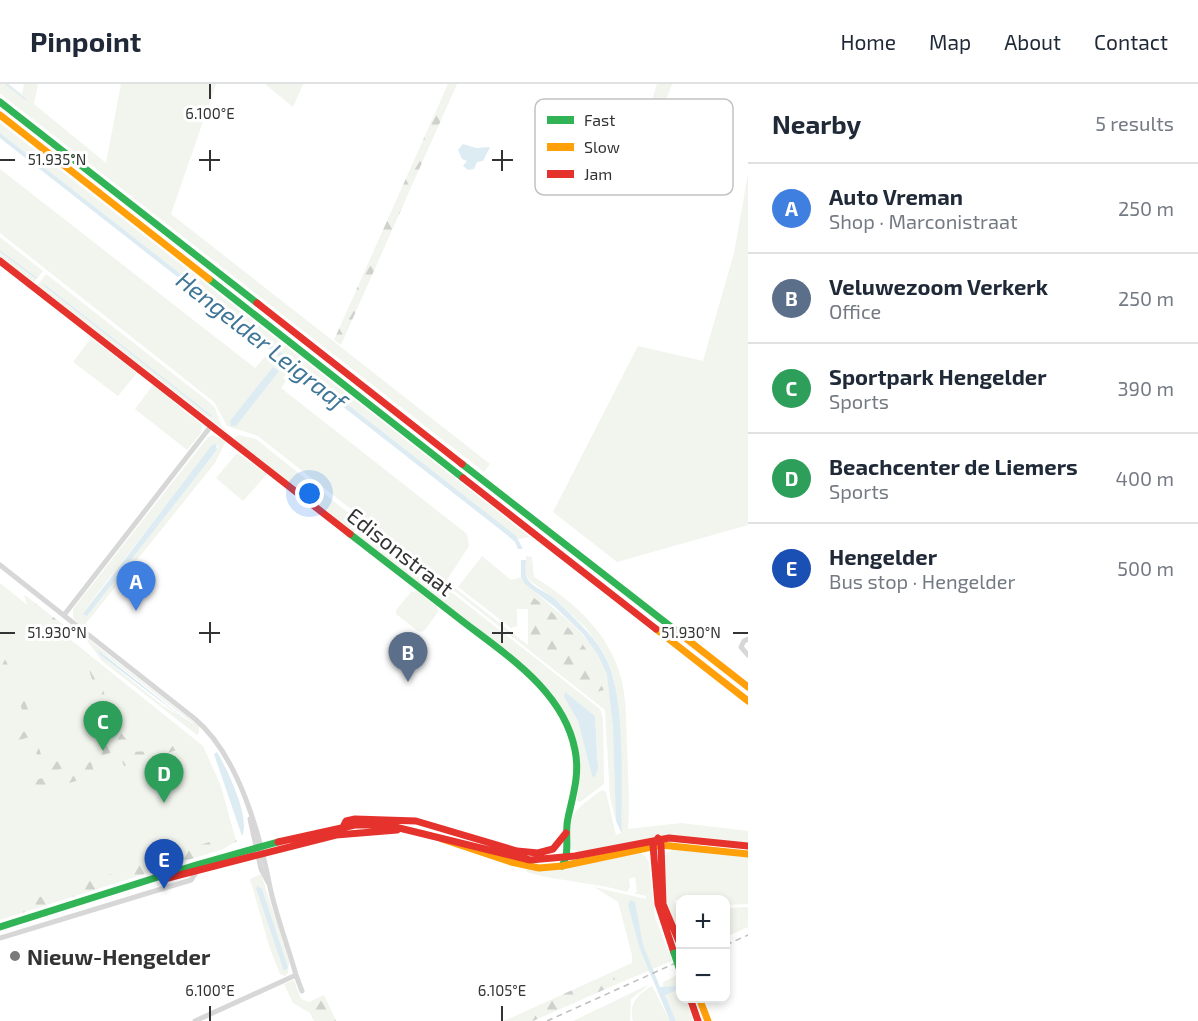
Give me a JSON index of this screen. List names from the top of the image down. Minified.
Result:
{"streets":{"main road":["Edisonstraat"]},"water":["Hengelder Leigraaf"],"places":["Nieuw-Hengelder"],"legend":["Fast","Slow","Jam"],"page":{"header":"Pinpoint","nav":["Home","Map","About","Contact"],"heading":["Nearby","5 results"],"list":[{"mark":"A","name":"Auto Vreman","note":"Shop · Marconistraat","value":"250 m"},{"mark":"B","name":"Veluwezoom Verkerk","note":"Office","value":"250 m"},{"mark":"C","name":"Sportpark Hengelder","note":"Sports","value":"390 m"},{"mark":"D","name":"Beachcenter de Liemers","note":"Sports","value":"400 m"},{"mark":"E","name":"Hengelder","note":"Bus stop · Hengelder","value":"500 m"}],"pins":["A","B","C","D","E"],"map_buttons":["+","−"]},"coordinates":["6.100°E","51.935°N","51.930°N","6.105°E"]}
